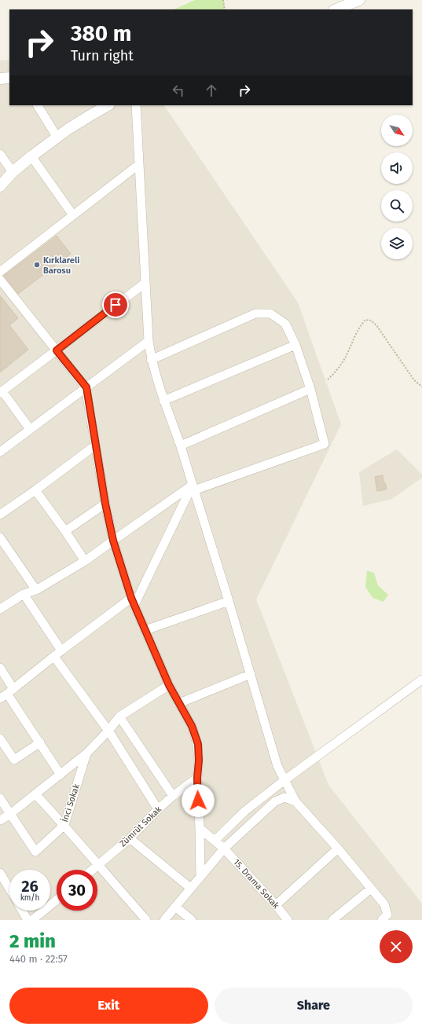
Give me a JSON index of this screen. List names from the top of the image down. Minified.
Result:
{"streets":{"street":["İnci Sokak","Zümrüt Sokak","15. Drama Sokak"]},"places":["Kırklareli Barosu"],"north":"bottom right","page":{"turn":["380 m","Turn right"],"speed":"26 km/h","limit":"30","heading":["2 min","440 m · 22:57"],"buttons":["Exit","Share"]}}
